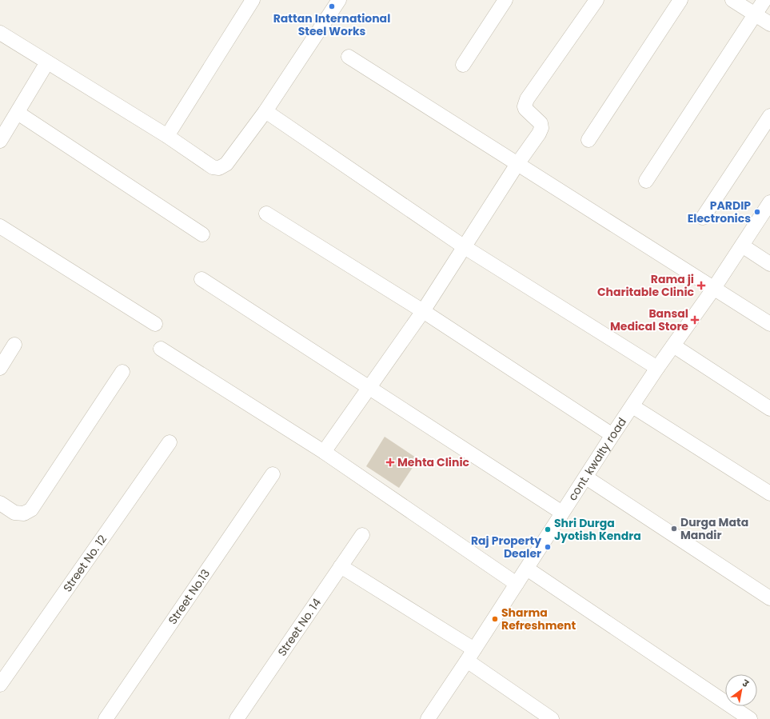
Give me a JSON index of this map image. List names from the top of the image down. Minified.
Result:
{"streets":{"street":["cont. kwalty road","Street No. 12","Street No.13","Street No. 14"]},"places":{"other":["Rattan International Steel Works","PARDIP Electronics","Durga Mata Mandir","Shri Durga Jyotish Kendra","Raj Property Dealer","Sharma Refreshment"],"health":["Rama ji Charitable Clinic","Bansal Medical Store","Mehta Clinic"]},"north":"top right"}
